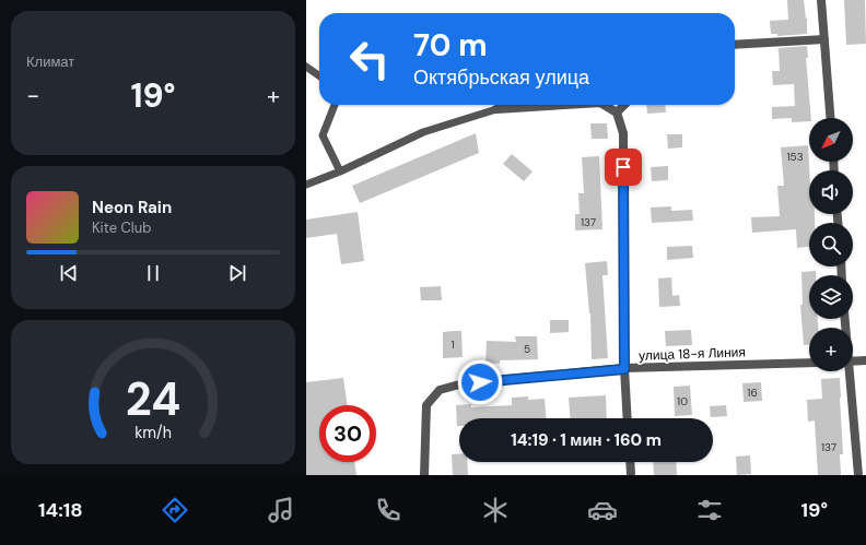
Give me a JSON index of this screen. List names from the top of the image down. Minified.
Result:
{"streets":{"street":["улица 18-я Линия"]},"house_numbers":["153","137","1","5","16","10","137"],"north":"bottom left","page":{"tile":"Климат","turn":["70 m","Октябрьская улица"],"heat":["−","19°","+"],"map_buttons":"+","song":["Neon Rain","Kite Club"],"limit":"30","trip":"14:19 · 1 мин · 160 m","tabs":["14:18","19°"],"gauge":["24","km/h"]}}
